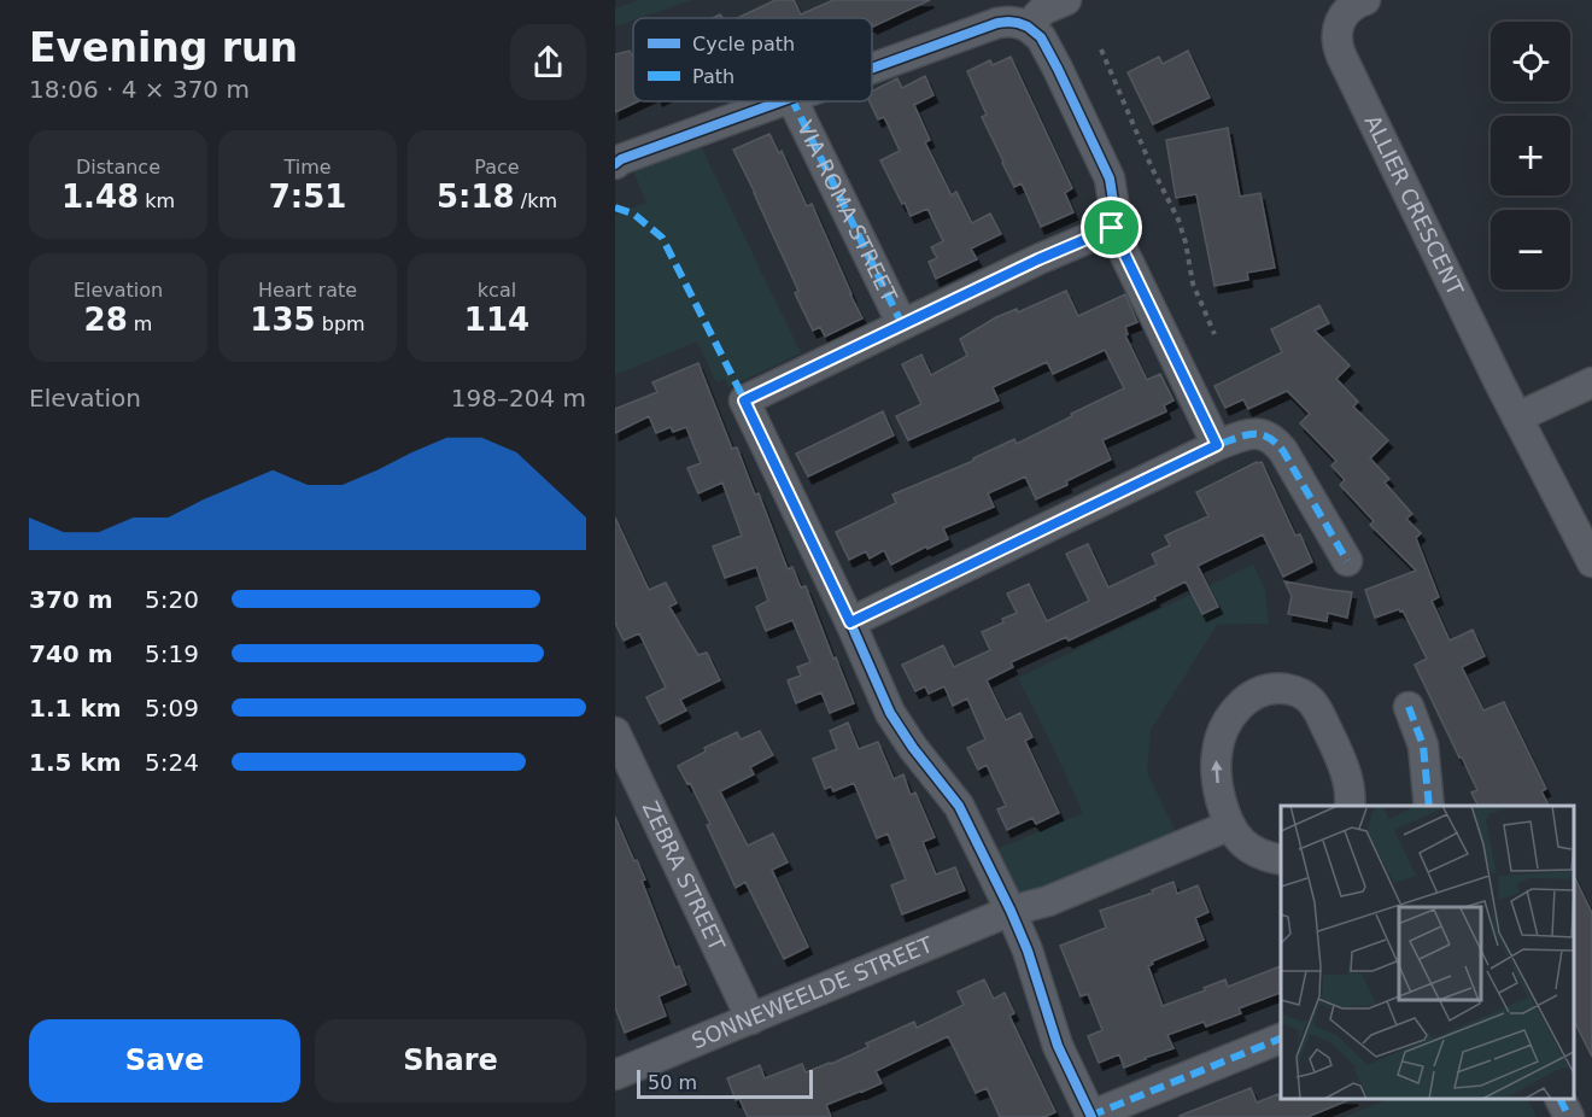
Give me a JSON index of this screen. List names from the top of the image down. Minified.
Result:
{"streets":{"street":["ALLIER CRESCENT","VIA ROMA STREET","ZEBRA STREET","SONNEWEELDE STREET"]},"crossings":[["ZEBRA STREET","SONNEWEELDE STREET"]],"legend":["Cycle path","Path"],"scale_bar":"50 m","page":{"heading":["Evening run","18:06 · 4 × 370 m"],"map_buttons":["+","−"],"stats":[["Distance","1.48 km"],["Time","7:51"],["Pace","5:18 /km"],["Elevation","28 m"],["Heart rate","135 bpm"],["kcal","114"]],"chart":["Elevation","198–204 m"],"list":[{"name":"370 m","note":"5:20"},{"name":"740 m","note":"5:19"},{"name":"1.1 km","note":"5:09"},{"name":"1.5 km","note":"5:24"}],"buttons":["Save","Share"],"scale":"50 m"}}
